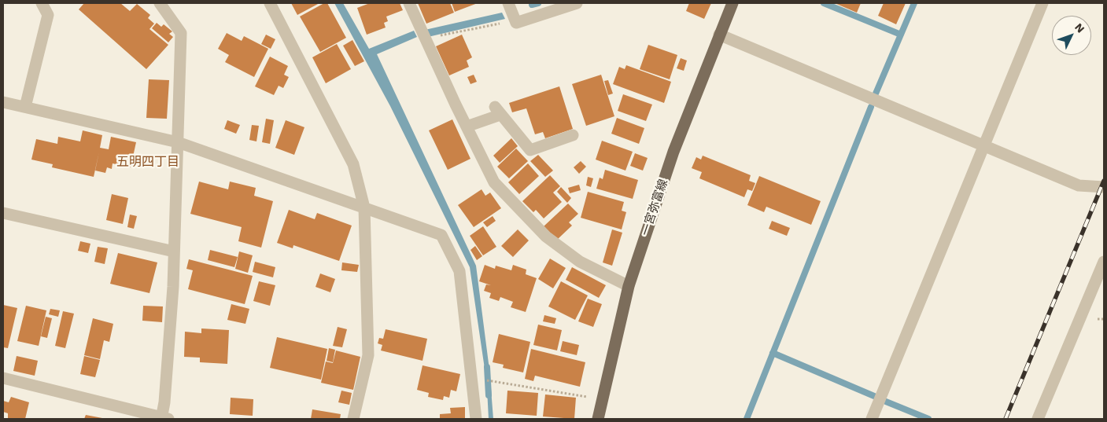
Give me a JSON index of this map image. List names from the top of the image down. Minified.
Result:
{"streets":{"main road":["一宮弥富線"]},"districts":["五明四丁目"],"north":"top right"}
